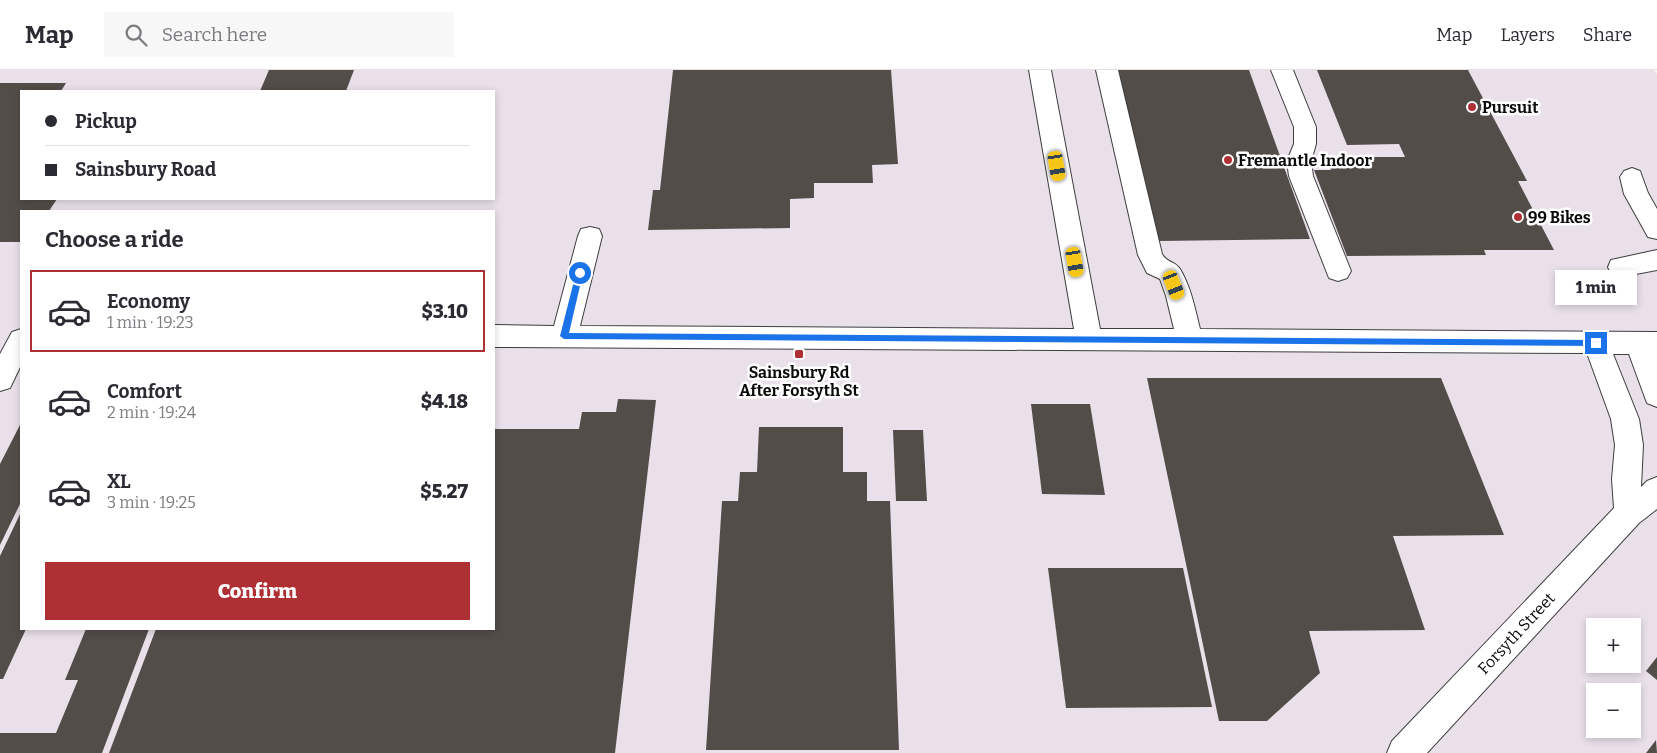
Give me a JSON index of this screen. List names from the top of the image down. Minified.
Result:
{"streets":{"street":["Forsyth Street"]},"places":{"other":["Pursuit","Fremantle Indoor","99 Bikes"],"transit":["Sainsbury Rd After Forsyth St"]},"page":{"header":"Map","search":"Search here","nav":["Map","Layers","Share"],"banner":["Pickup","Sainsbury Road"],"heading":"Choose a ride","bubble":"1 min","list":[{"name":"Economy","note":"1 min · 19:23","value":"$3.10"},{"name":"Comfort","note":"2 min · 19:24","value":"$4.18"},{"name":"XL","note":"3 min · 19:25","value":"$5.27"}],"buttons":"Confirm","map_buttons":["+","−"]}}
